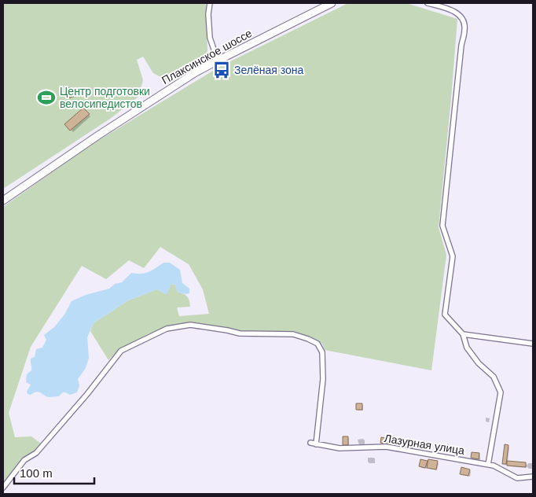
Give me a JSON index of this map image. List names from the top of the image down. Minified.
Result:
{"streets":{"main road":["Плаксинское шоссе"],"street":["Лазурная улица"]},"places":{"bus stop":["Зелёная зона"],"sports":["Центр подготовки велосипедистов"]},"scale_bar":"100 m"}
